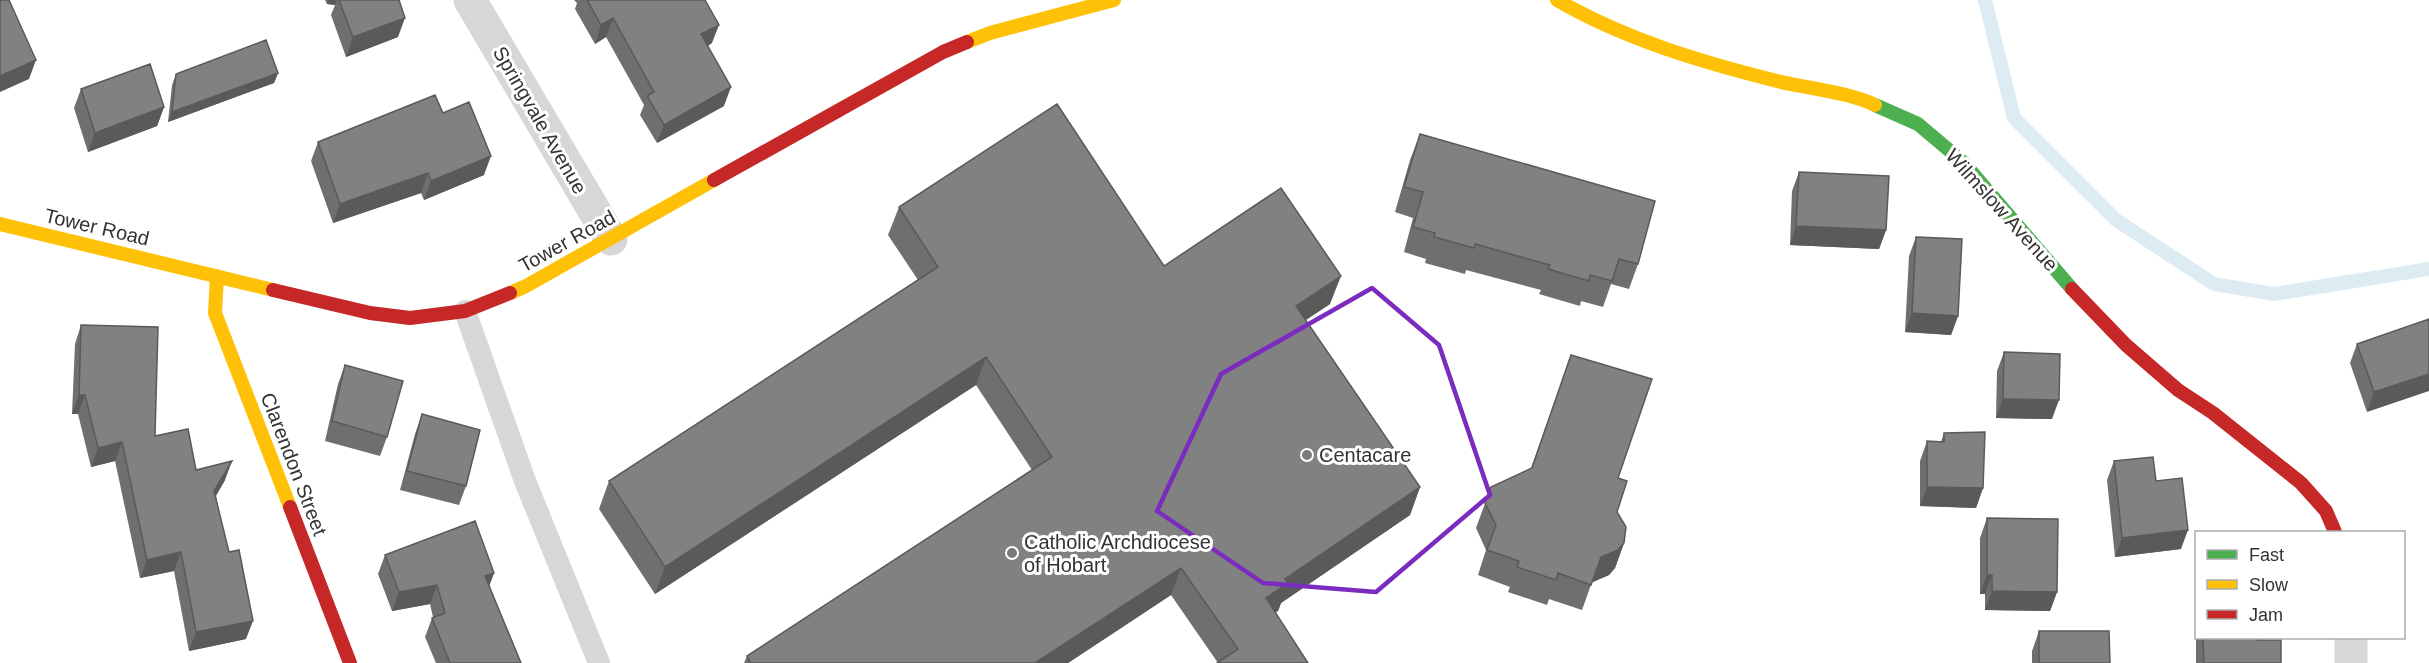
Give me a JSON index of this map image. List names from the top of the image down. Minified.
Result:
{"streets":{"street":["Springvale Avenue","Wilmslow Avenue","Tower Road","Clarendon Street"]},"crossings":[["Springvale Avenue","Tower Road"],["Tower Road","Clarendon Street"]],"places":["Centacare","Catholic Archdiocese of Hobart"],"legend":["Fast","Slow","Jam"]}
